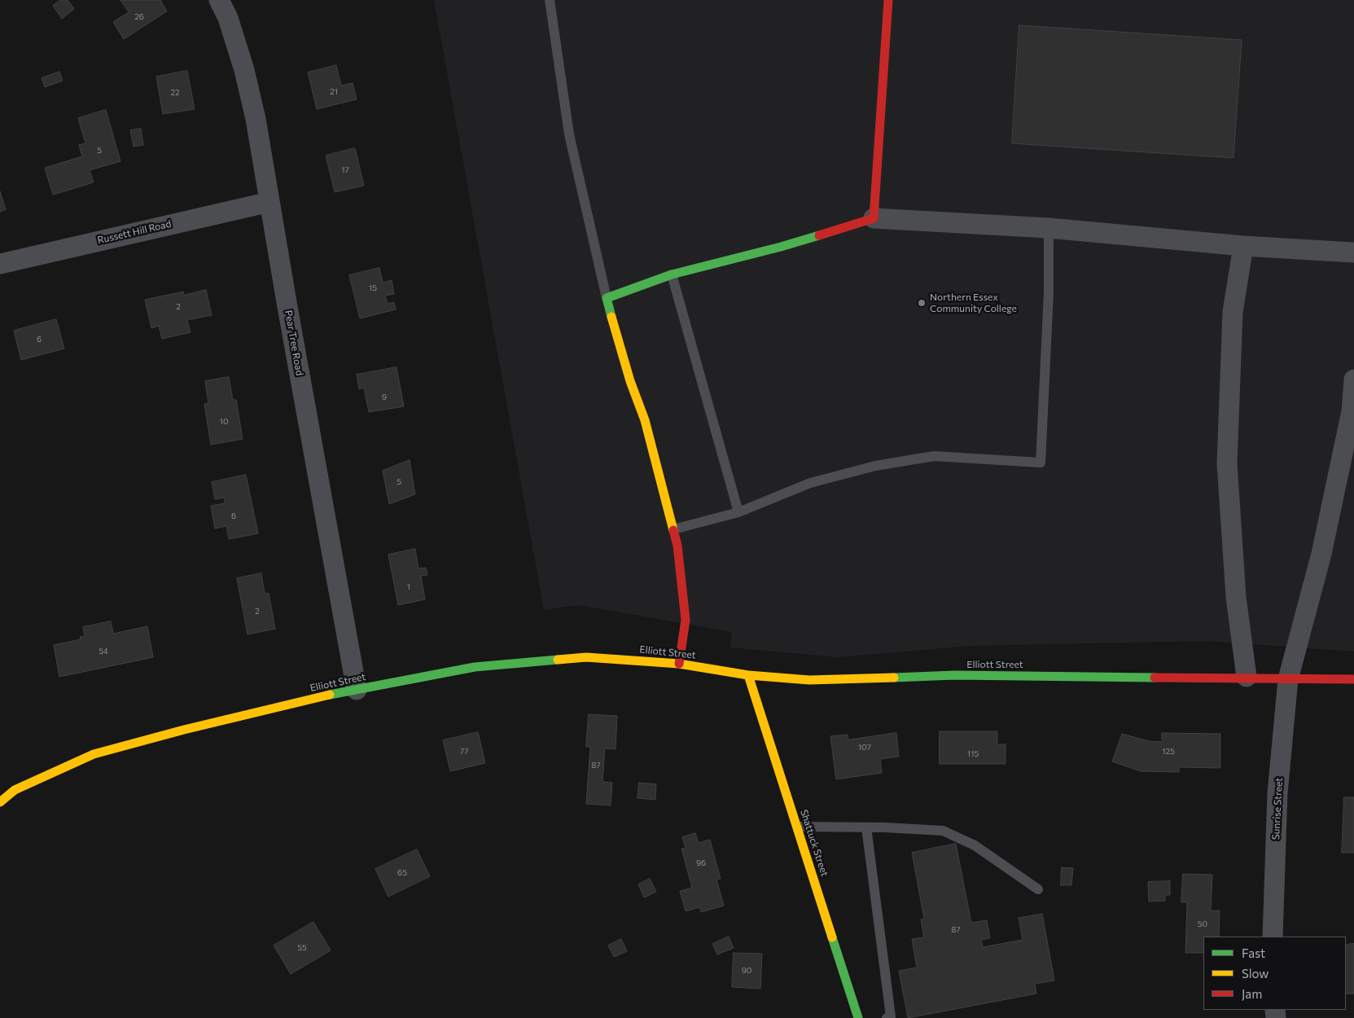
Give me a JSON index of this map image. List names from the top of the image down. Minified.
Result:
{"streets":{"street":["Russett Hill Road","Pear Tree Road","Elliott Street","Sunrise Street","Shattuck Street"]},"crossings":[["Russett Hill Road","Pear Tree Road"],["Pear Tree Road","Elliott Street"],["Elliott Street","Sunrise Street"],["Elliott Street","Shattuck Street"]],"places":["Northern Essex Community College"],"house_numbers":["26","21","22","5","17","15","2","6","9","10","5","6","1","2","54","107","77","125","115","87","96","65","50","87","55","90"],"legend":["Fast","Slow","Jam"]}
